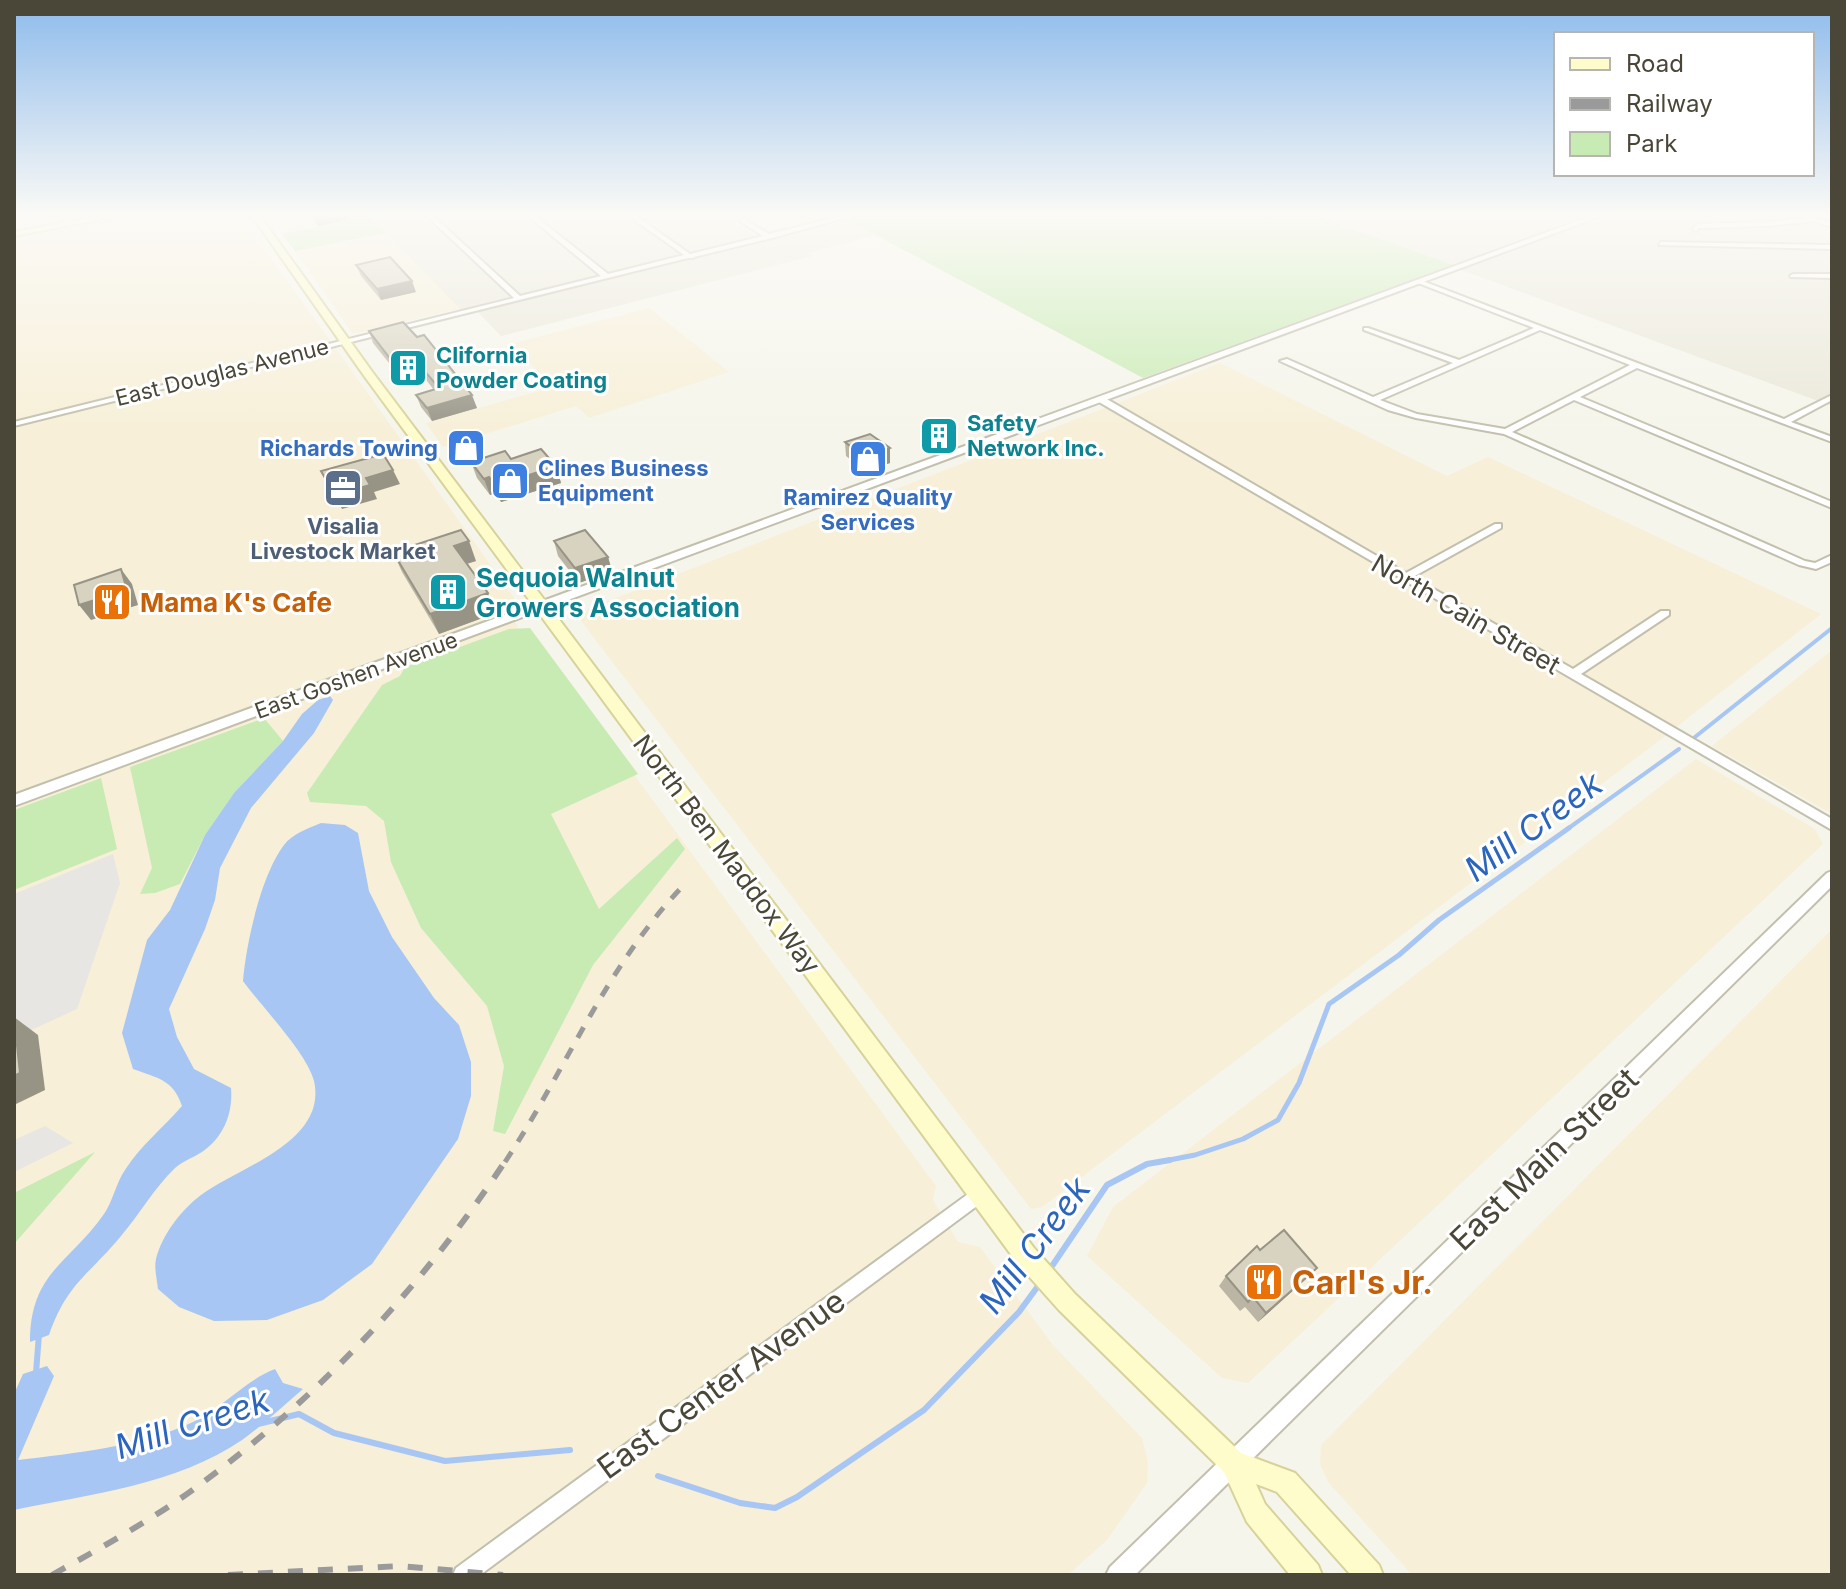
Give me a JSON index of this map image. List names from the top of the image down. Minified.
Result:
{"streets":{"main road":["North Ben Maddox Way"],"street":["East Douglas Avenue","North Cain Street","East Goshen Avenue","East Main Street","East Center Avenue"]},"crossings":[["East Douglas Avenue","North Ben Maddox Way"],["North Cain Street","East Goshen Avenue"],["East Goshen Avenue","North Ben Maddox Way"],["North Ben Maddox Way","East Main Street"],["North Ben Maddox Way","East Center Avenue"]],"water":["Mill Creek"],"places":{"building":["Clifornia Powder Coating","Safety Network Inc.","Sequoia Walnut Growers Association"],"shop":["Richards Towing","Ramirez Quality Services","Clines Business Equipment"],"office":["Visalia Livestock Market"],"restaurant":["Mama K's Cafe","Carl's Jr."]},"legend":["Road","Railway","Park"]}
